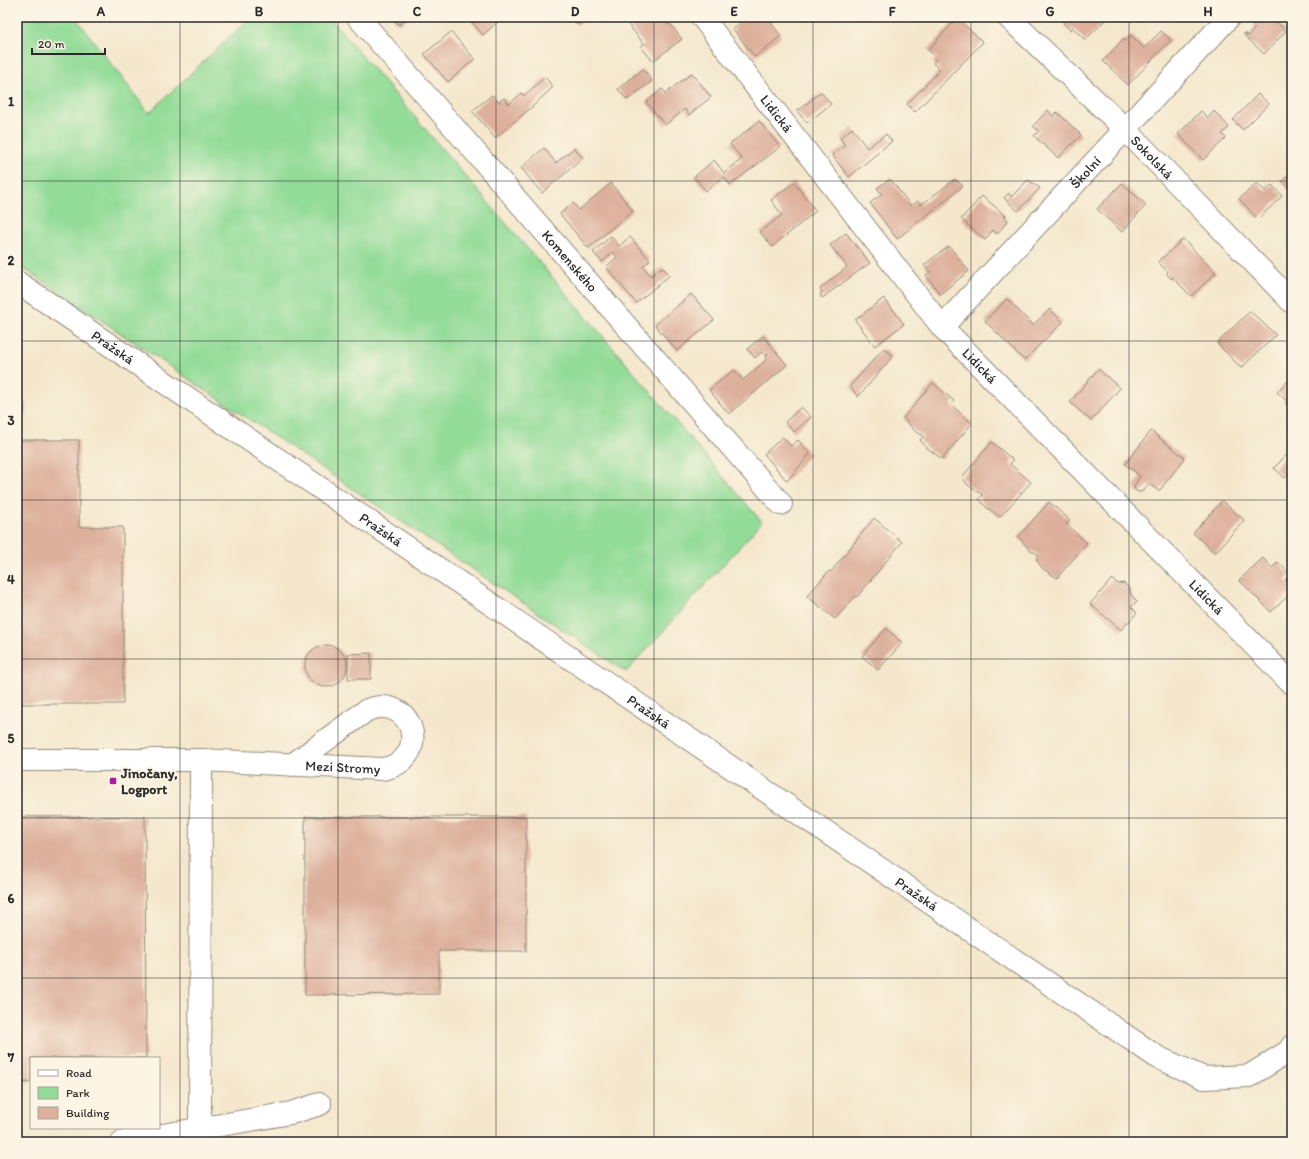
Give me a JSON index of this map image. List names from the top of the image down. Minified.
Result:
{"streets":{"street":["Lidická","Sokolská","Školní","Komenského","Pražská","Mezi Stromy"]},"crossings":[["Lidická","Školní"],["Sokolská","Školní"]],"places":{"transit":["Jinočany, Logport"]},"legend":["Road","Park","Building"],"scale_bar":"20 m","grid":{"columns":["A","B","C","D","E","F","G","H"],"rows":["1","2","3","4","5","6","7"]}}
